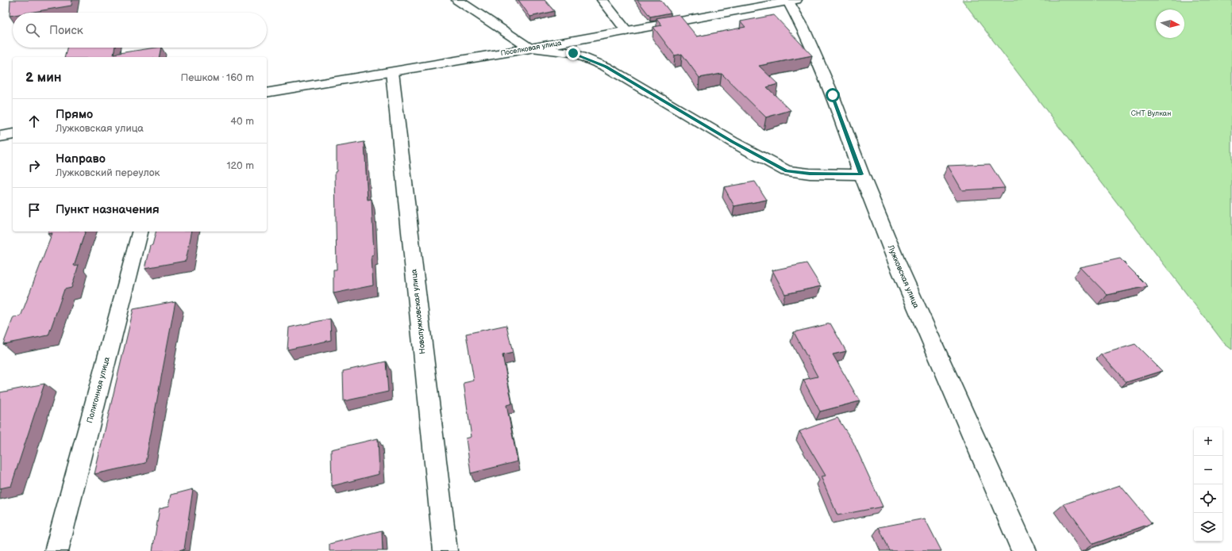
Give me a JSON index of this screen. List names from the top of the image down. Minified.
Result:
{"streets":{"main road":["Поселковая улица","Лужковская улица","Новолужковская улица","Полигонная улица"]},"crossings":[["Поселковая улица","Лужковская улица"],["Поселковая улица","Новолужковская улица"]],"parks":["СНТ Вулкан"],"north":"right","page":{"search":"Поиск","heading":["2 мин","Пешком · 160 m"],"list":[["Прямо","Лужковская улица","40 m"],["Направо","Лужковский переулок","120 m"],"Пункт назначения"],"map_buttons":["+","−"]}}
